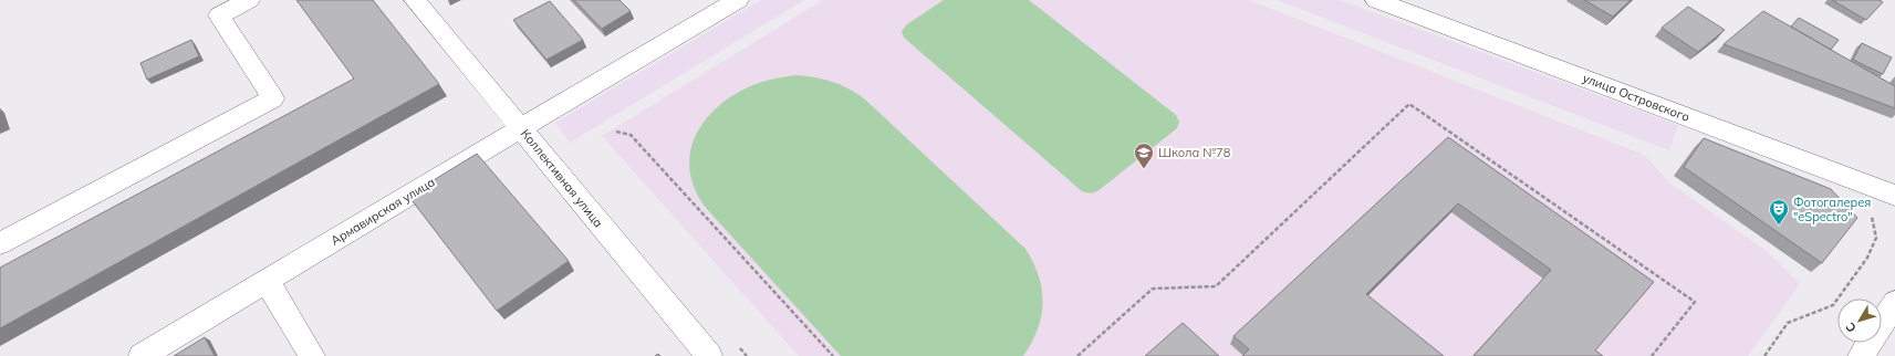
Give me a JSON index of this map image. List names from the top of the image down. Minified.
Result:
{"streets":{"street":["улица Островского","Коллективная улица","Армавирская улица"]},"crossings":[["Коллективная улица","Армавирская улица"]],"places":{"school or university":["Школа №78"],"theatre":["Фотогалерея \"eSpectro\""]},"north":"bottom left"}
